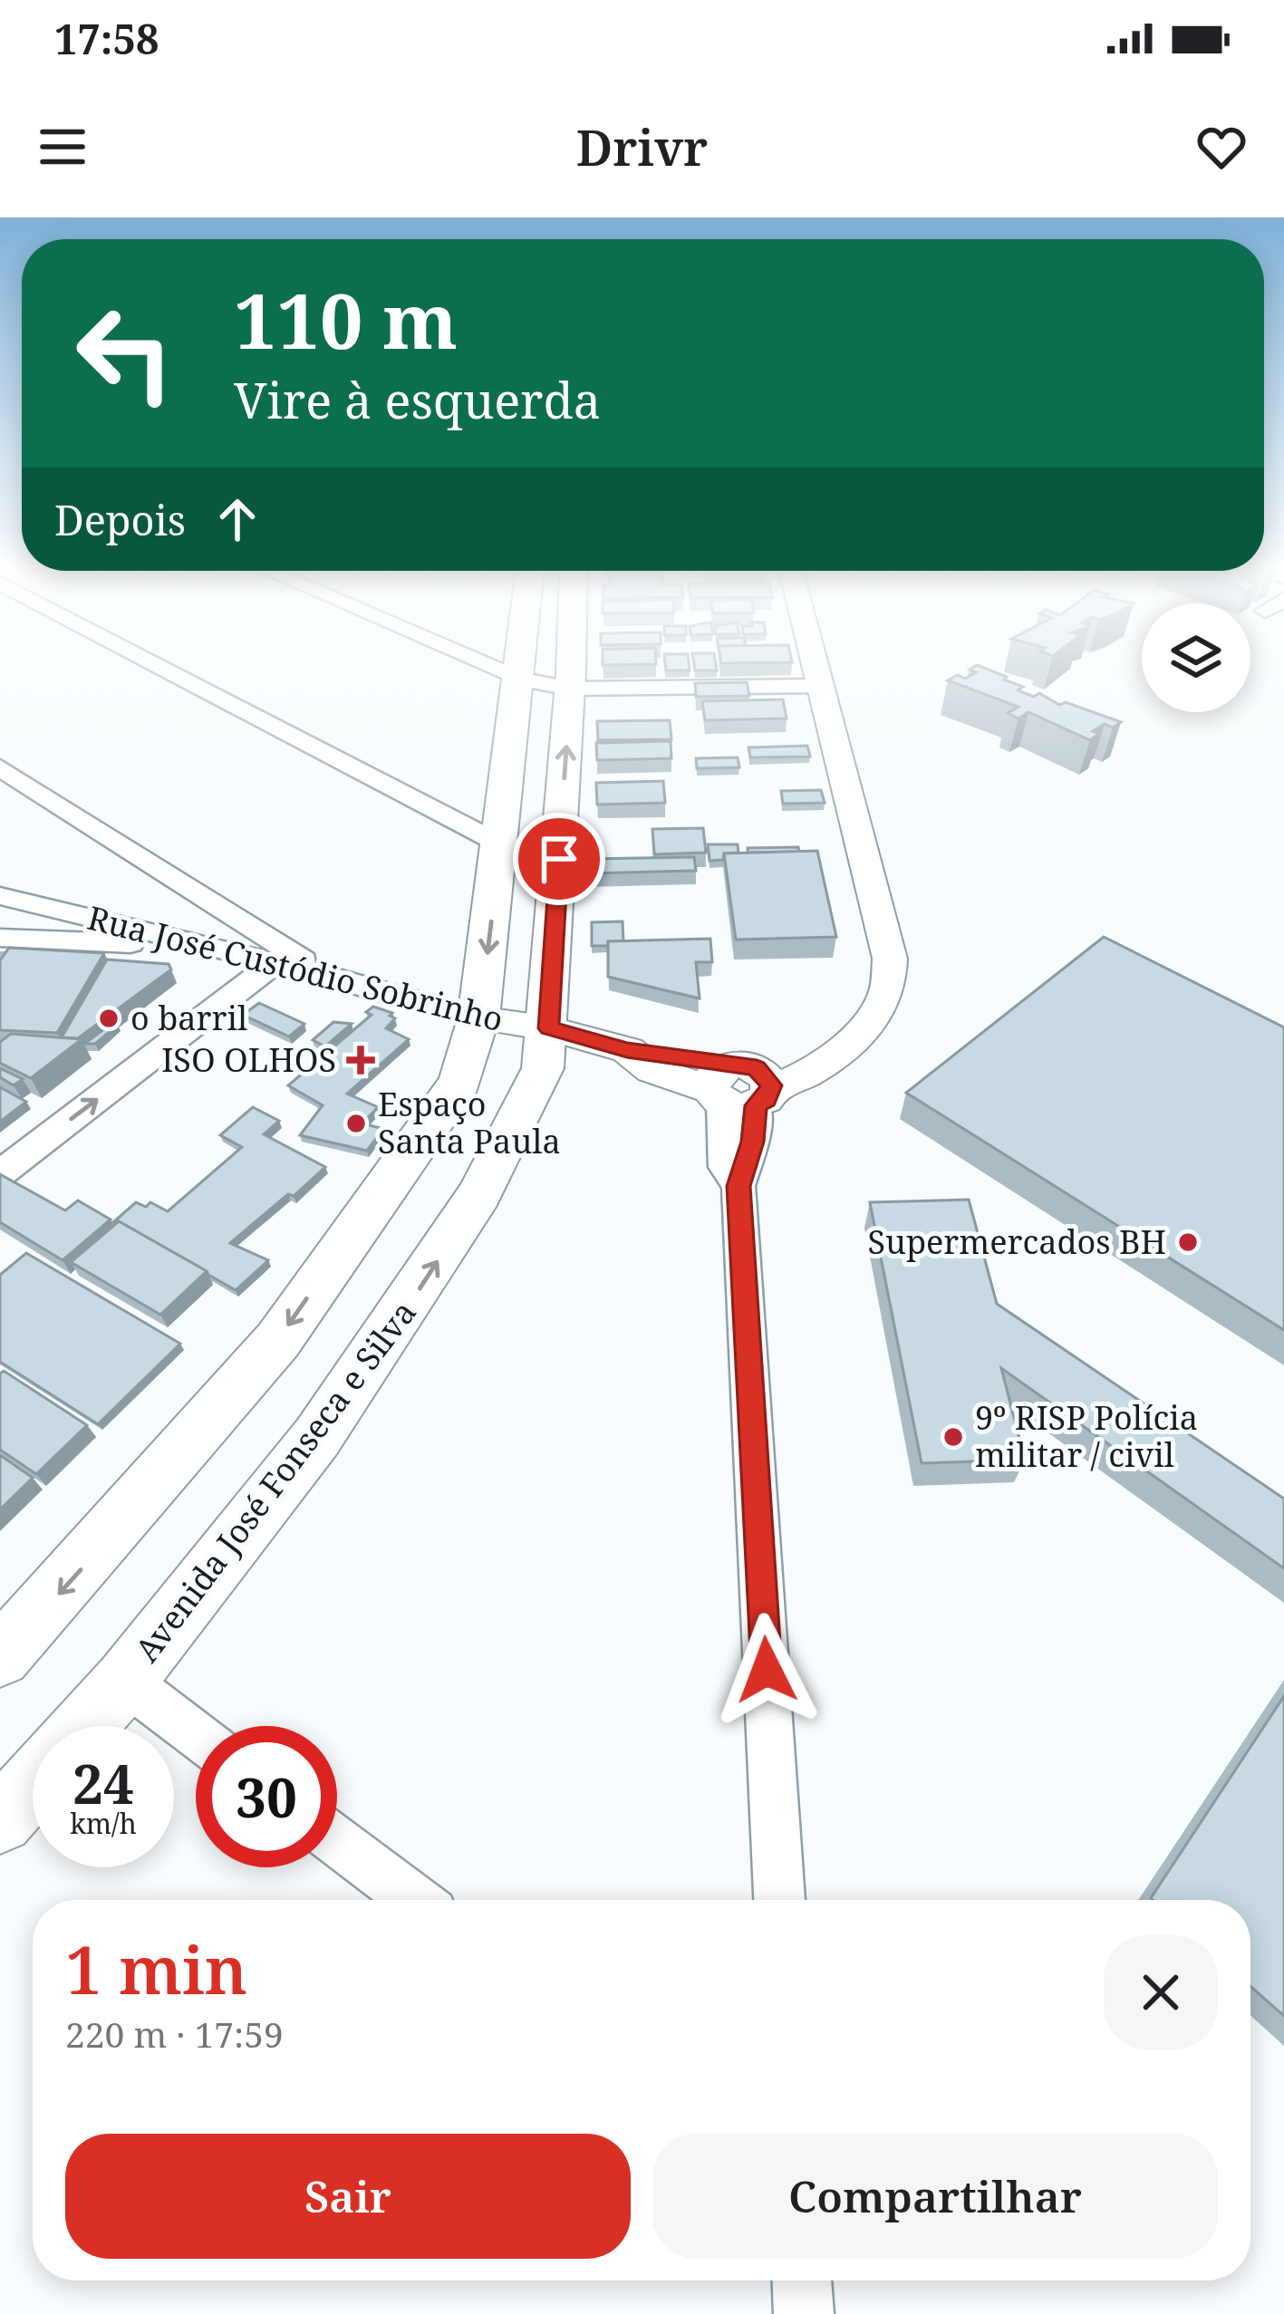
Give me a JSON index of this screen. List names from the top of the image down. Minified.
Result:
{"streets":{"main road":["Avenida José Fonseca e Silva"],"street":["Rua José Custódio Sobrinho"]},"crossings":[["Rua José Custódio Sobrinho","Avenida José Fonseca e Silva"]],"places":{"other":["o barril","Espaço Santa Paula","Supermercados BH","9º RISP Polícia militar / civil"],"health":["ISO OLHOS"]},"page":{"status":"17:58","header":"Drivr","turn":["110 m","Vire à esquerda"],"then":"Depois","speed":"24 km/h","limit":"30","heading":["1 min","220 m · 17:59"],"buttons":["Sair","Compartilhar"]}}
